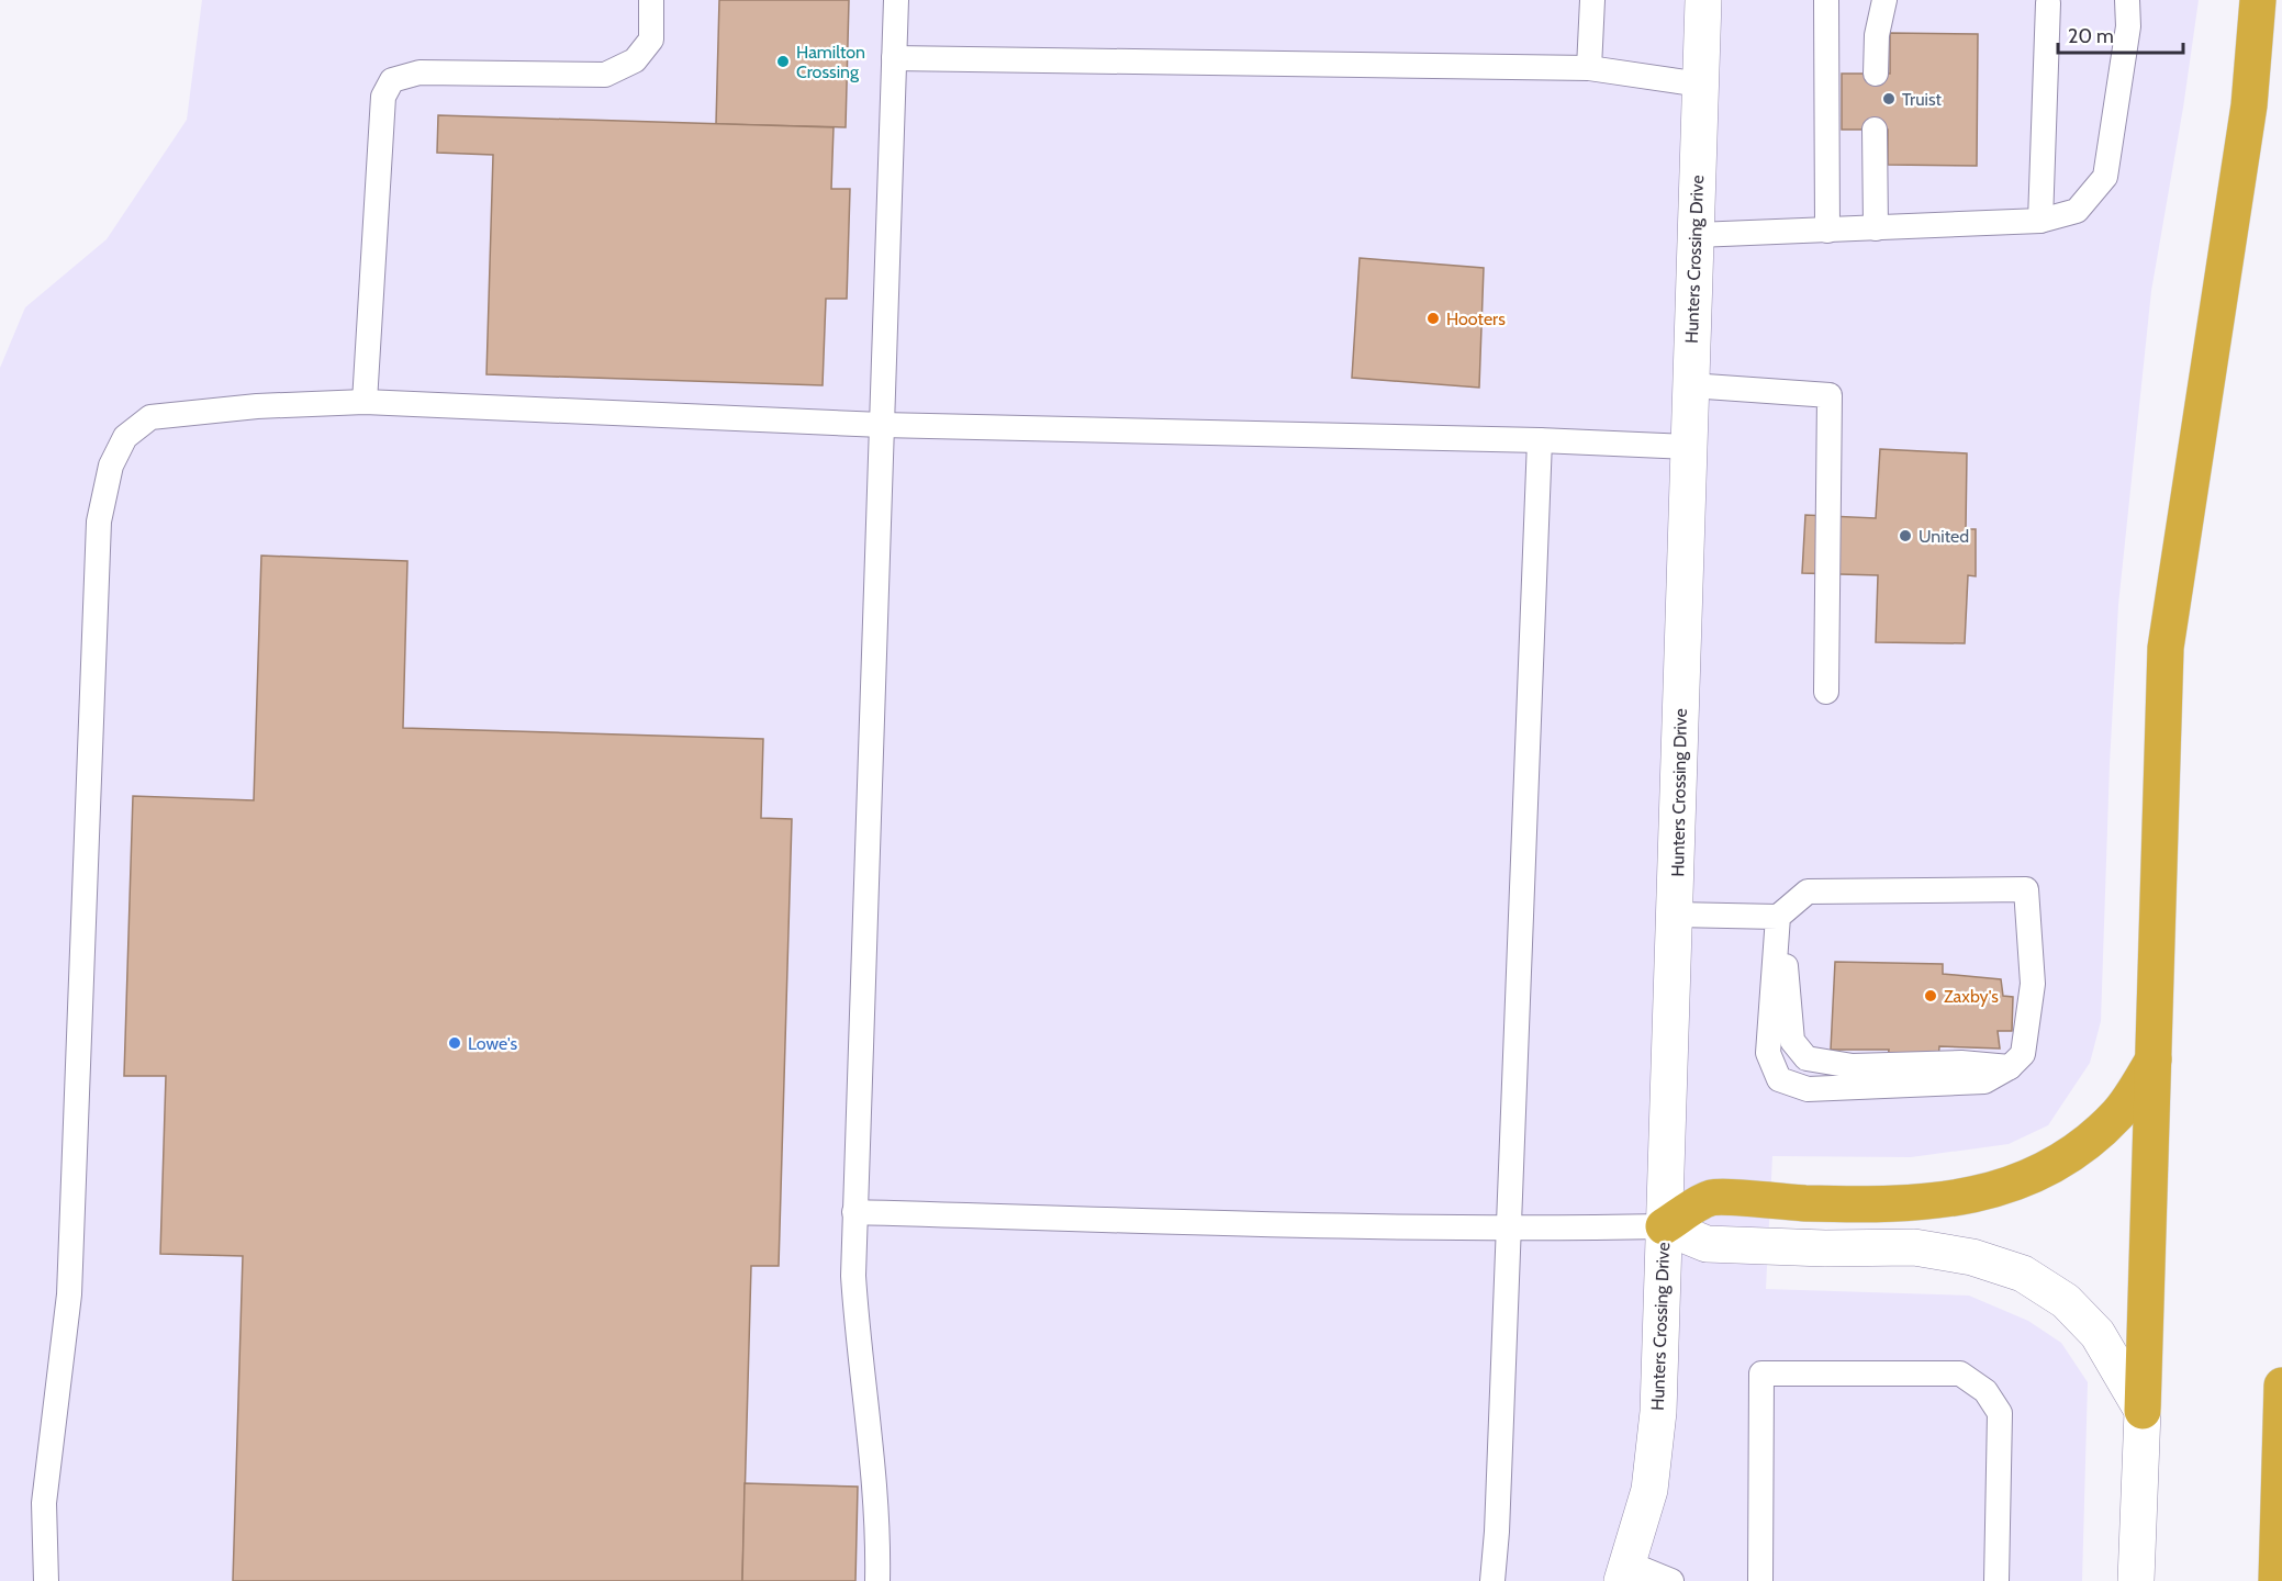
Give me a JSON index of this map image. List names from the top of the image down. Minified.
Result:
{"streets":{"street":["Hunters Crossing Drive"]},"places":["Hamilton Crossing","Truist","Hooters","United","Zaxby's","Lowe's"],"scale_bar":"20 m"}
